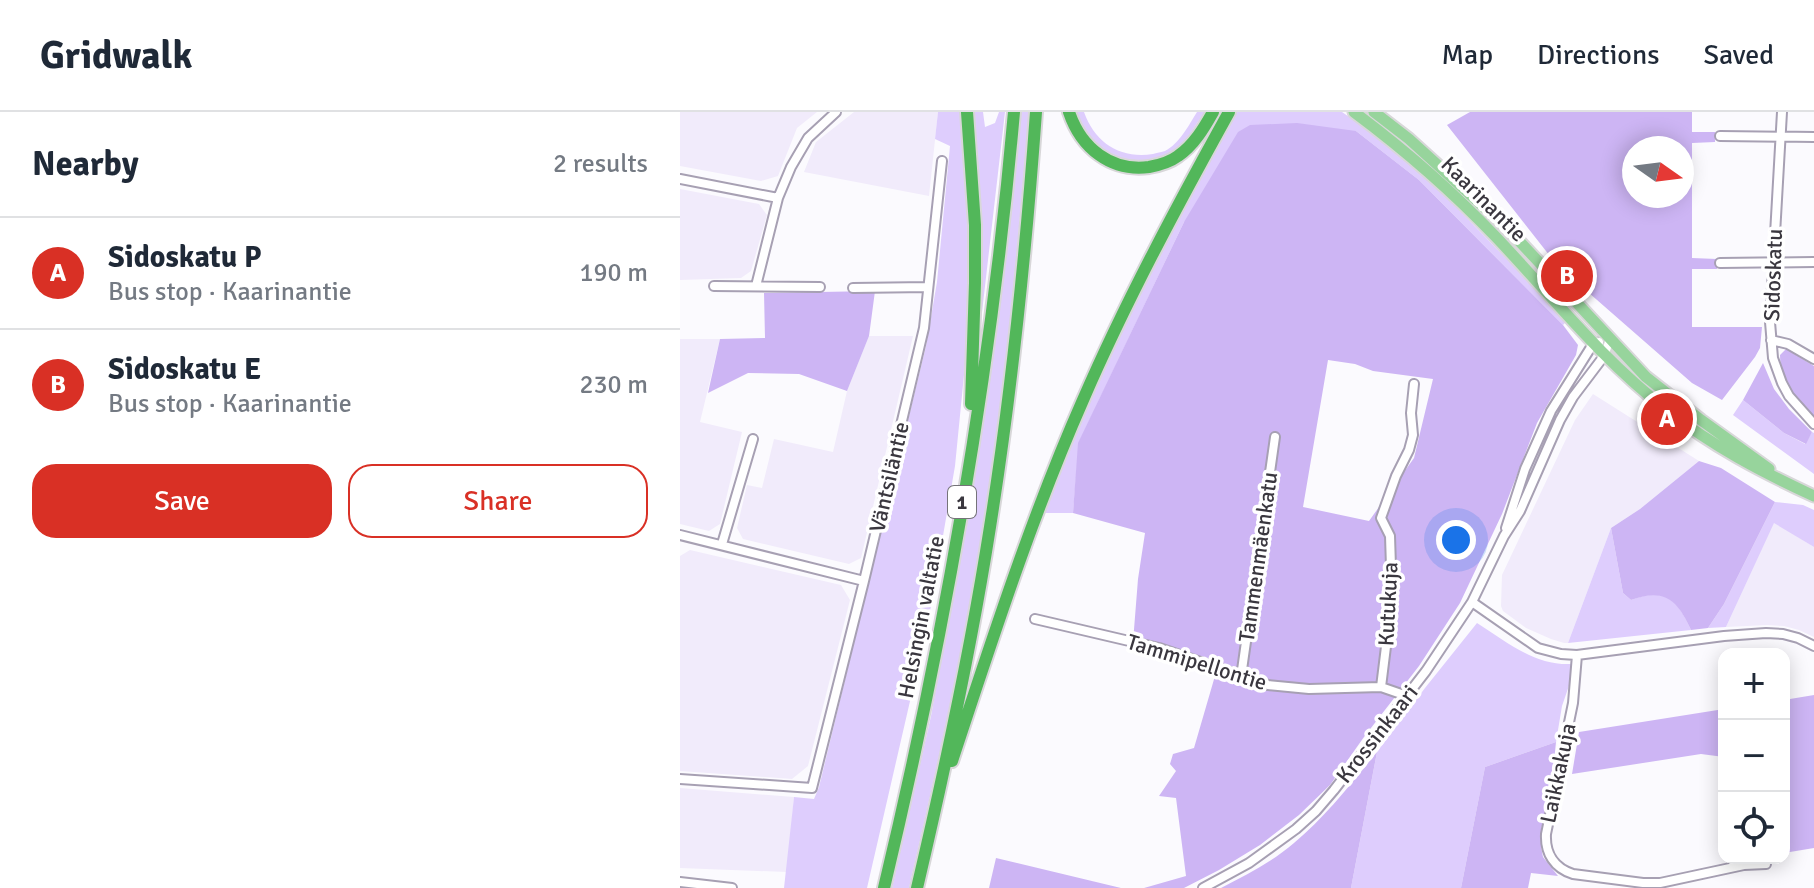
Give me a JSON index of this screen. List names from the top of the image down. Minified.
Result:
{"streets":{"highway":["1","Helsingin valtatie"],"main road":["Kaarinantie"],"street":["Sidoskatu","Väntsiläntie","Tammenmäenkatu","Kutukuja","Tammipellontie","Krossinkaari","Laikkakuja"]},"crossings":[["Kaarinantie","Krossinkaari"],["Tammenmäenkatu","Tammipellontie"],["Kutukuja","Tammipellontie"],["Tammipellontie","Krossinkaari"]],"north":"right","page":{"header":"Gridwalk","nav":["Map","Directions","Saved"],"heading":["Nearby","2 results"],"list":[{"mark":"A","name":"Sidoskatu P","note":"Bus stop · Kaarinantie","value":"190 m"},{"mark":"B","name":"Sidoskatu E","note":"Bus stop · Kaarinantie","value":"230 m"}],"pins":["B","A"],"buttons":["Save","Share"],"map_buttons":["+","−"]}}
